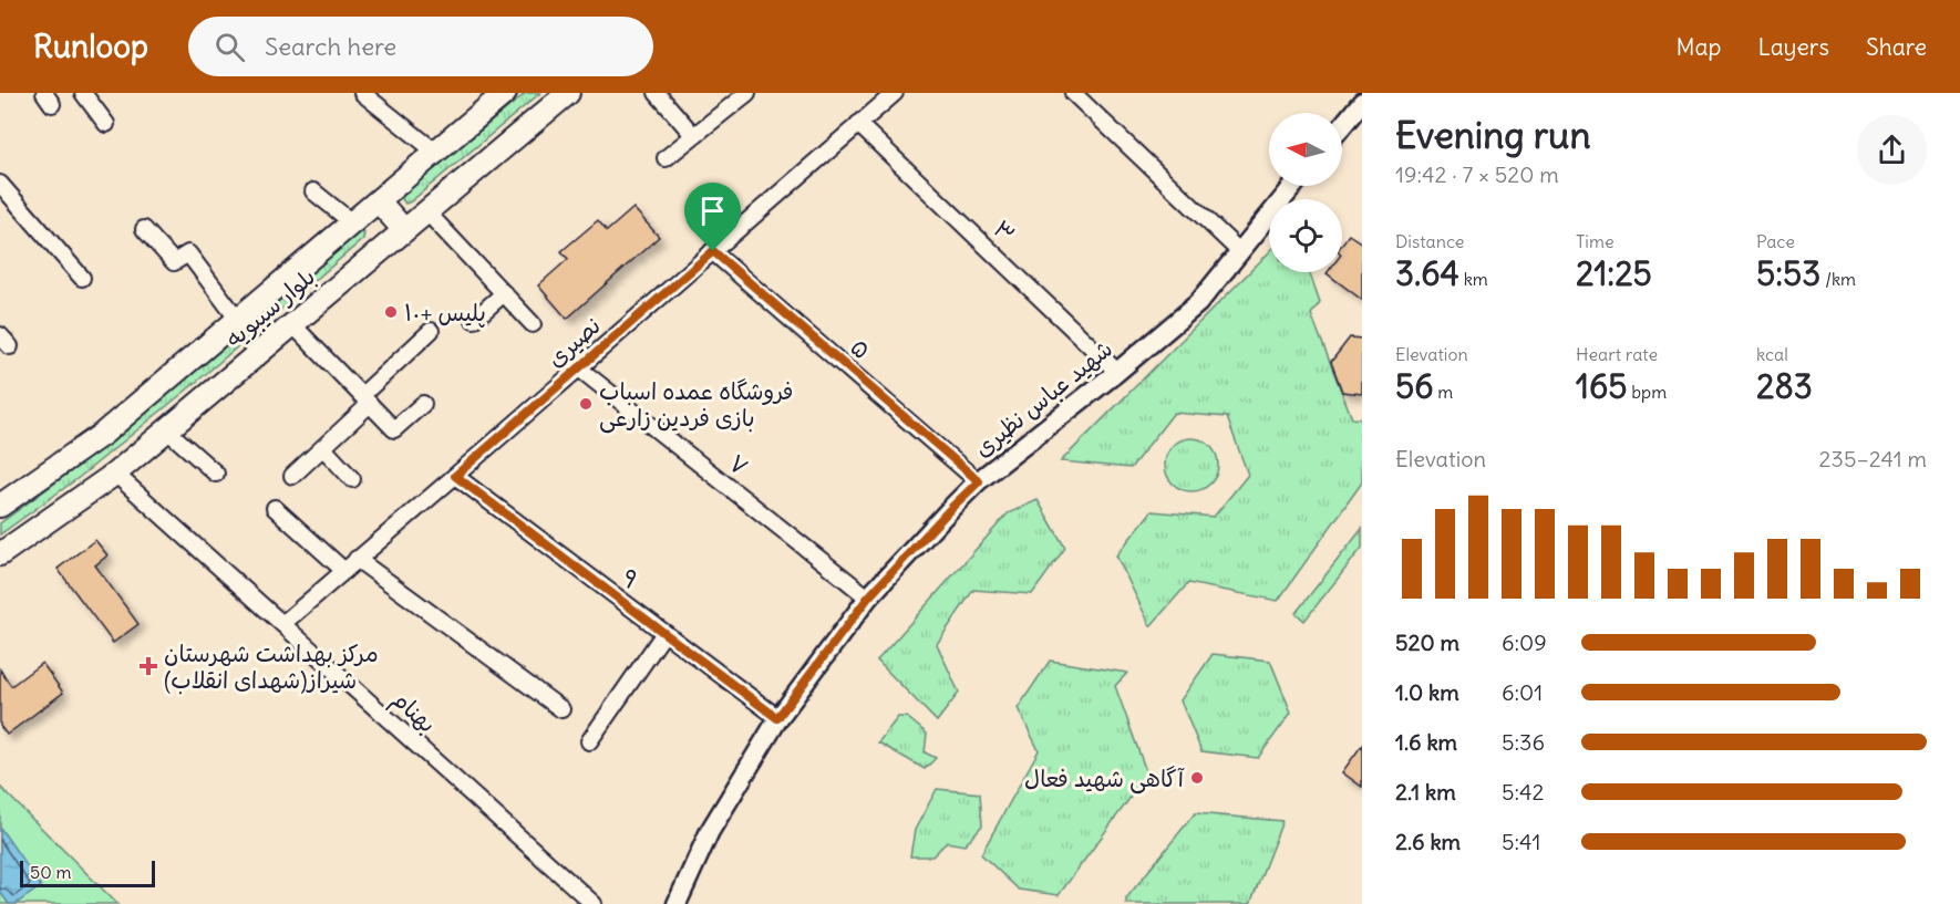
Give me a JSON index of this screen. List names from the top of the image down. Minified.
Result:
{"streets":{"main road":["بلوار سیبویه"],"street":["۳","نصیری","۵","شهید عباس نظیری","۷","۹","بهنام"]},"crossings":[["۳","نصیری"],["۳","شهید عباس نظیری"],["بلوار سیبویه","بهنام"],["نصیری","۵"],["نصیری","۷"],["نصیری","۹"],["نصیری","بهنام"],["۵","شهید عباس نظیری"],["شهید عباس نظیری","۷"],["شهید عباس نظیری","۹"]],"places":{"other":["پلیس +۱۰","فروشگاه عمده اسباب بازی فردین زارعی","آگاهی شهید فعال"],"health":["مرکز بهداشت شهرستان شیراز(شهدای انقلاب)"]},"scale_bar":"50 m","north":"left","page":{"header":"Runloop","search":"Search here","nav":["Map","Layers","Share"],"heading":["Evening run","19:42 · 7 × 520 m"],"stats":[["Distance","3.64 km"],["Time","21:25"],["Pace","5:53 /km"],["Elevation","56 m"],["Heart rate","165 bpm"],["kcal","283"]],"chart":["Elevation","235–241 m"],"list":[{"name":"520 m","note":"6:09"},{"name":"1.0 km","note":"6:01"},{"name":"1.6 km","note":"5:36"},{"name":"2.1 km","note":"5:42"},{"name":"2.6 km","note":"5:41"}],"scale":"50 m"}}
